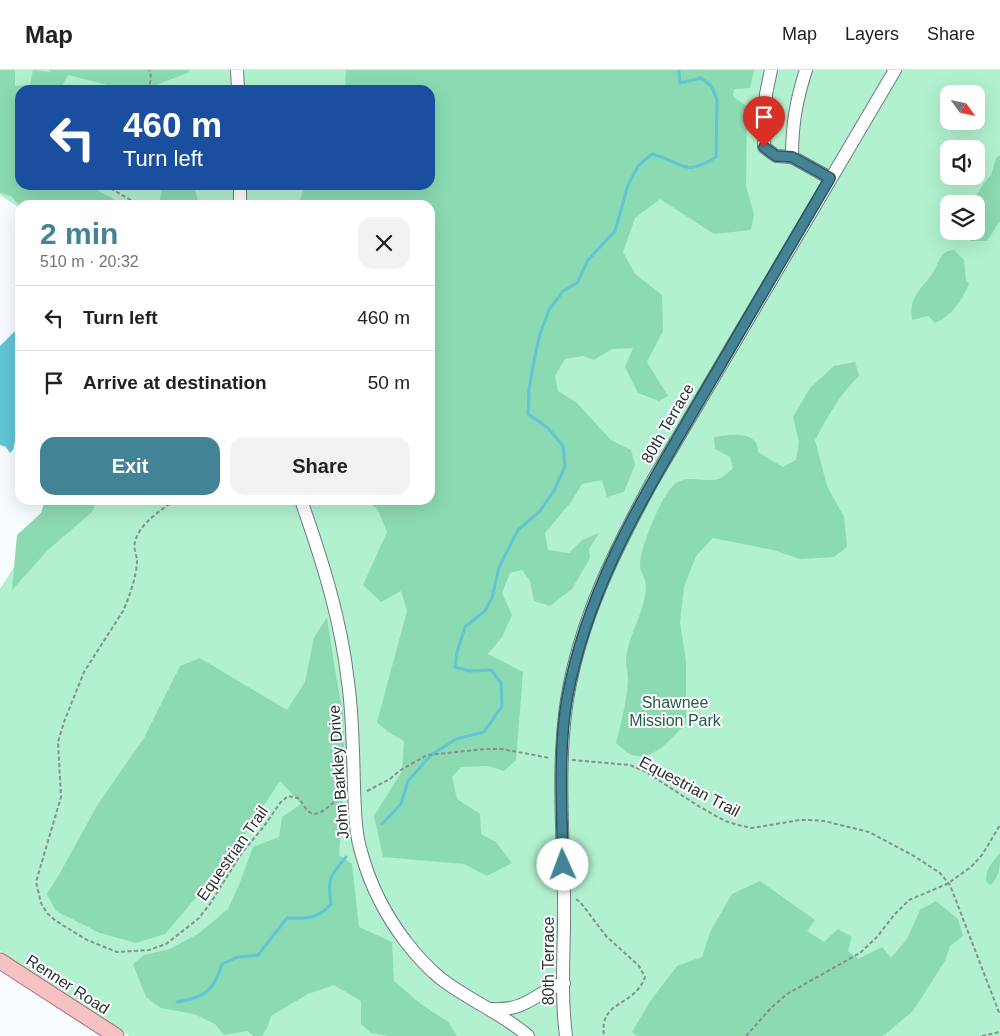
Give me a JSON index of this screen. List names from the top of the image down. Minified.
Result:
{"streets":{"main road":["Renner Road"],"street":["80th Terrace","John Barkley Drive"],"path":["Equestrian Trail"]},"crossings":[["80th Terrace","Equestrian Trail"],["John Barkley Drive","Equestrian Trail"]],"parks":["Shawnee Mission Park"],"north":"bottom right","page":{"header":"Map","nav":["Map","Layers","Share"],"turn":["460 m","Turn left"],"heading":["2 min","510 m · 20:32"],"list":[{"name":"Turn left","value":"460 m"},{"name":"Arrive at destination","value":"50 m"}],"buttons":["Exit","Share"]}}
